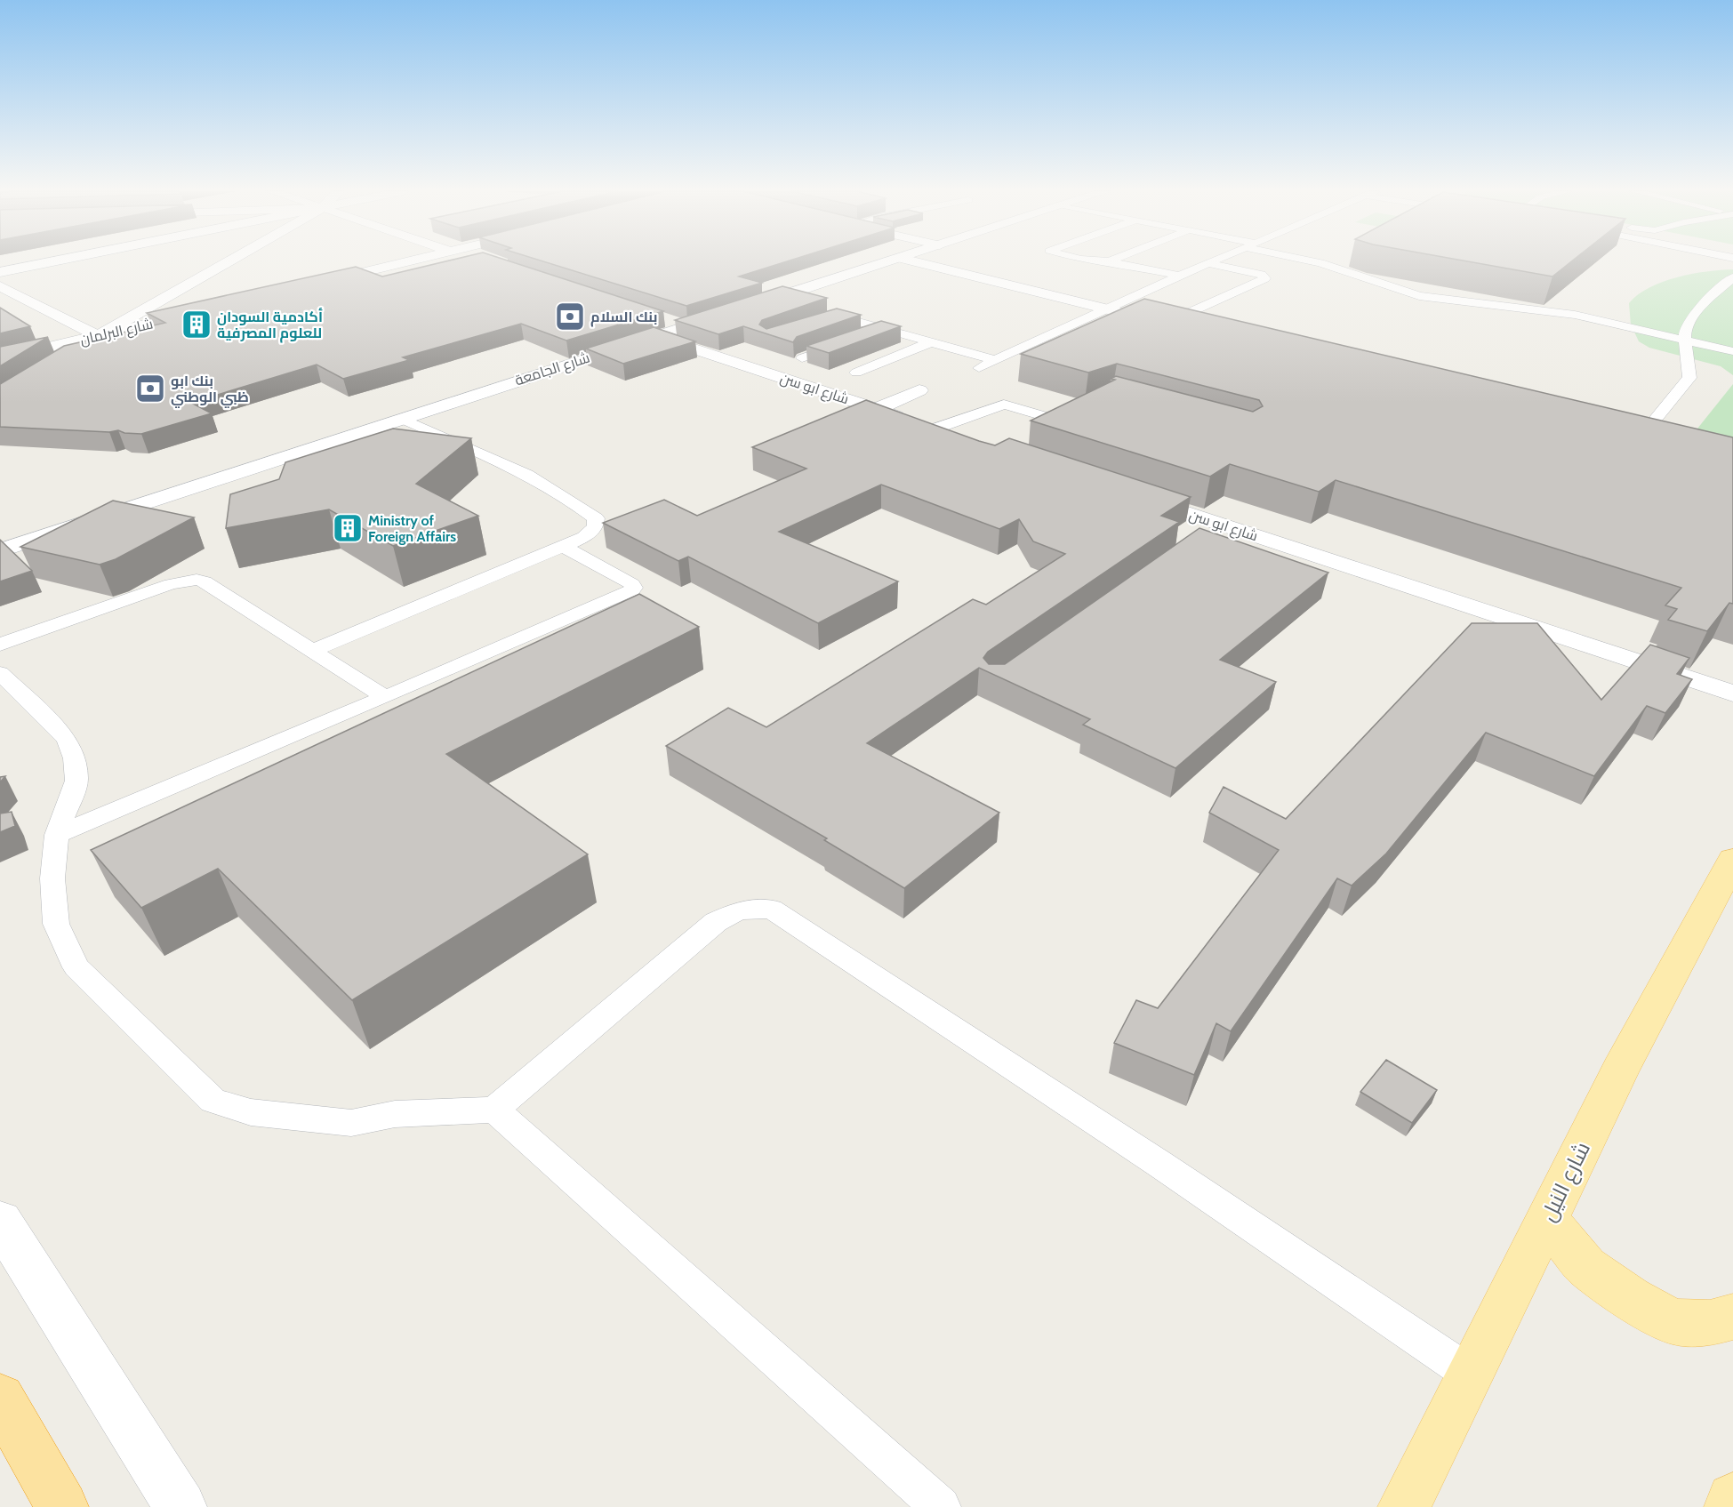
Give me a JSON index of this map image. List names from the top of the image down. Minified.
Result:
{"streets":{"main road":["شارع النيل"],"street":["شارع البرلمان","شارع الجامعة","شارع ابو سن"]},"crossings":[["شارع الجامعة","شارع ابو سن"]],"places":{"bank":["بنك السلام","بنك ابو ظبي الوطني"],"building":["أكادمية السودان للعلوم المصرفية","Ministry of Foreign Affairs"]}}
